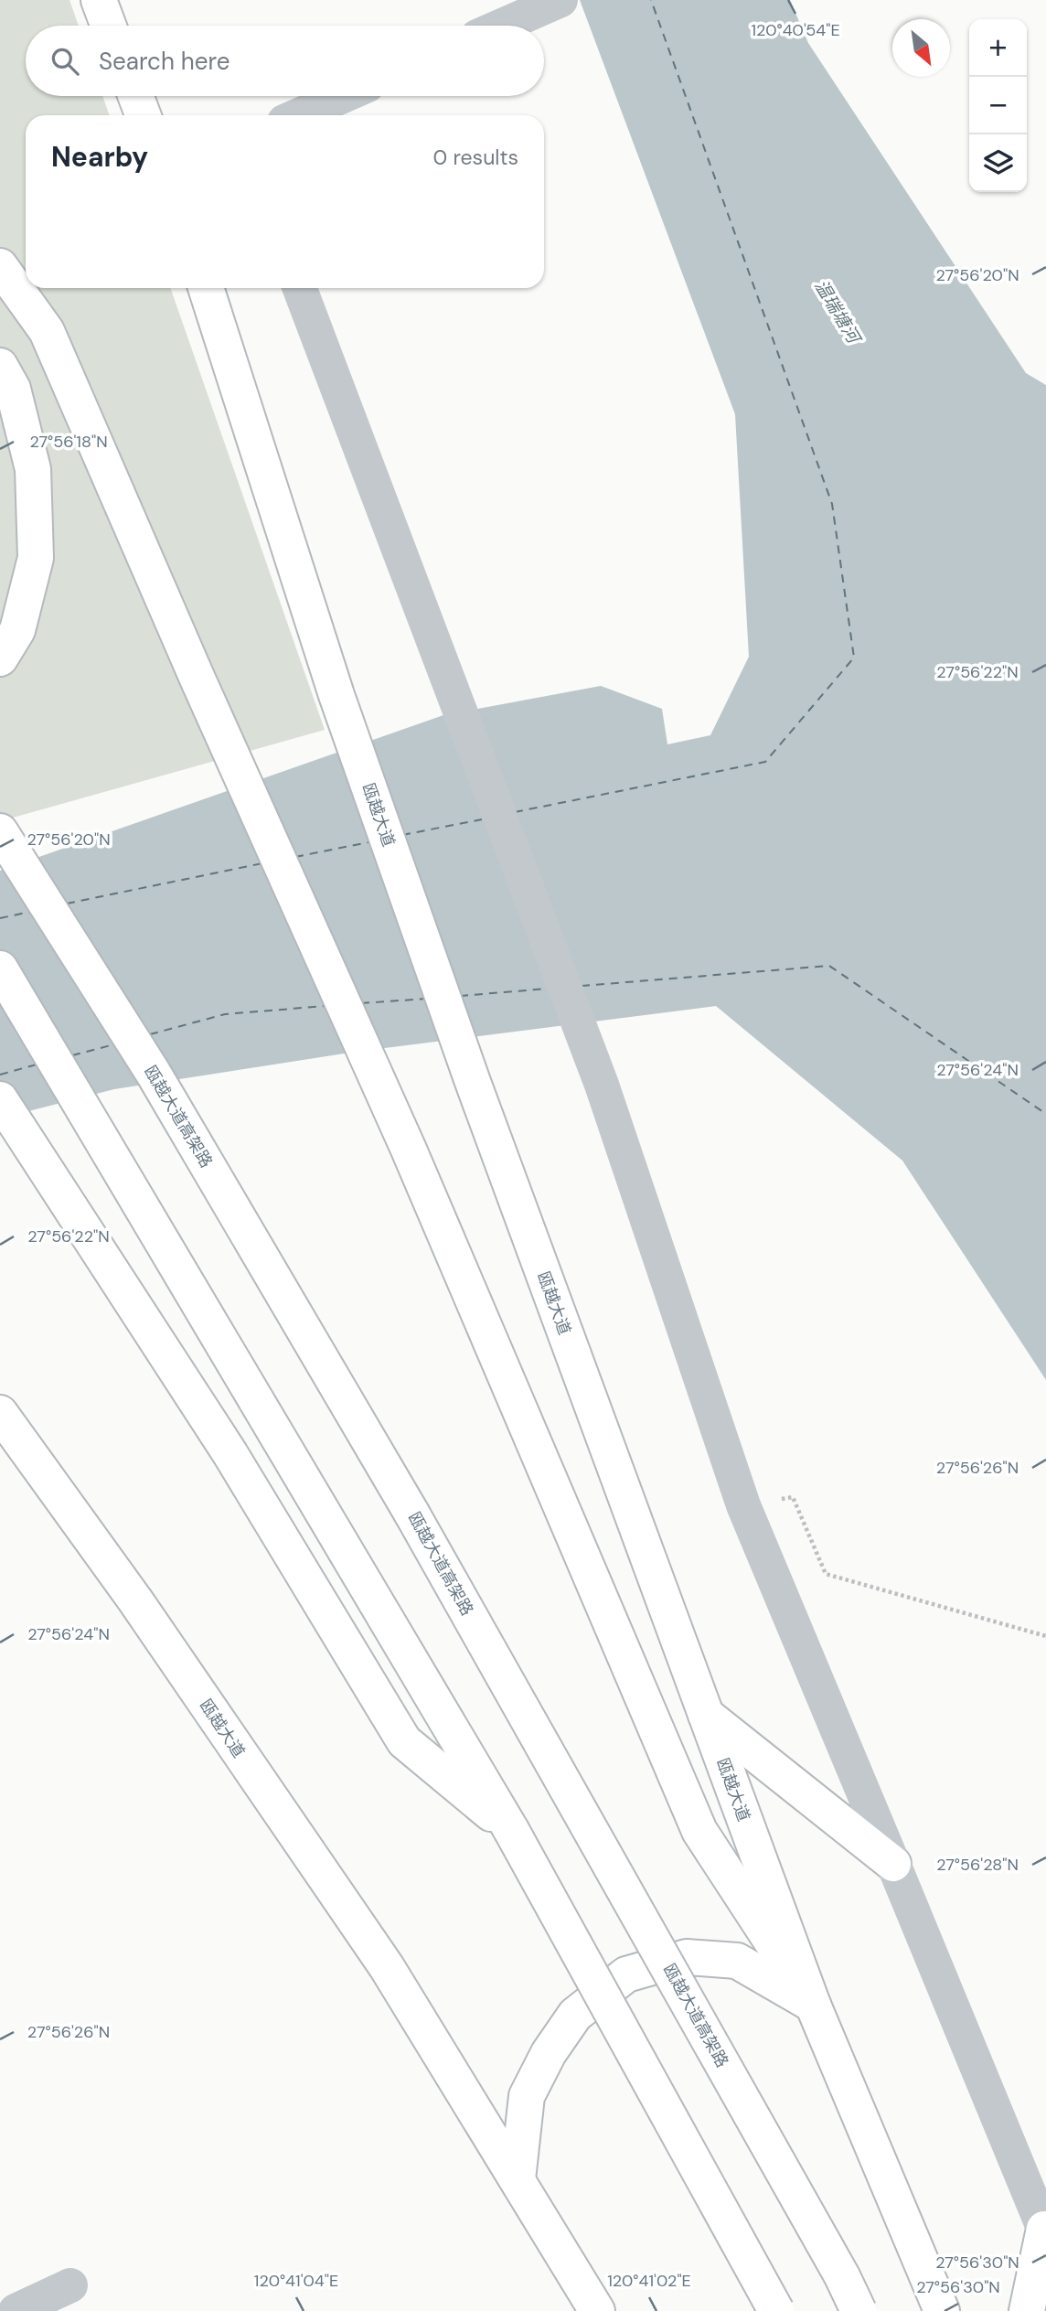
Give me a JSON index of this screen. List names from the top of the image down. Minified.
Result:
{"streets":{"highway":["瓯越大道","瓯越大道高架路"]},"water":["温瑞塘河"],"north":"bottom right","page":{"map_buttons":["+","−"],"search":"Search here","heading":["Nearby","0 results"]},"coordinates":["120°40'54\"E","27°56'20\"N","27°56'18\"N","27°56'22\"N","27°56'24\"N","27°56'26\"N","27°56'28\"N","27°56'30\"N","120°41'04\"E","120°41'02\"E"]}
